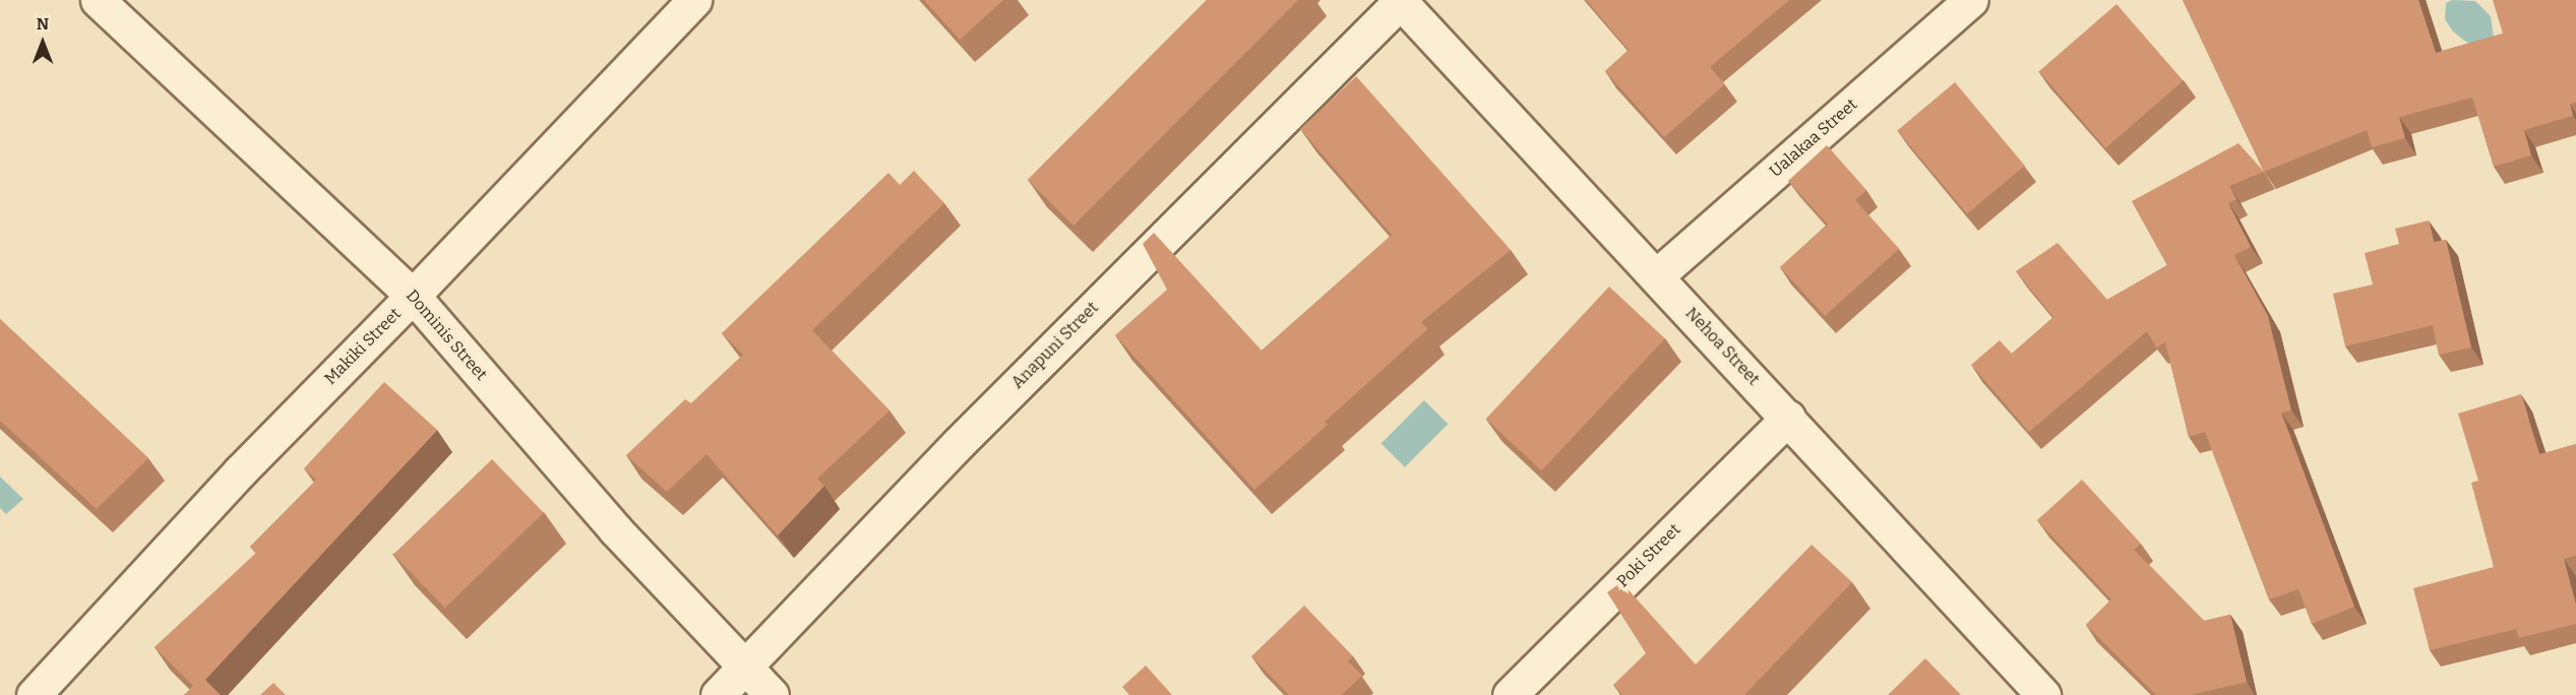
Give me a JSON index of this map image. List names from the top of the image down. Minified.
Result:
{"streets":{"street":["Ualakaa Street","Dominis Street","Anapuni Street","Makiki Street","Nehoa Street","Poki Street"]},"crossings":[["Ualakaa Street","Nehoa Street"],["Dominis Street","Anapuni Street"],["Dominis Street","Makiki Street"],["Anapuni Street","Nehoa Street"],["Nehoa Street","Poki Street"]],"north":"top"}
